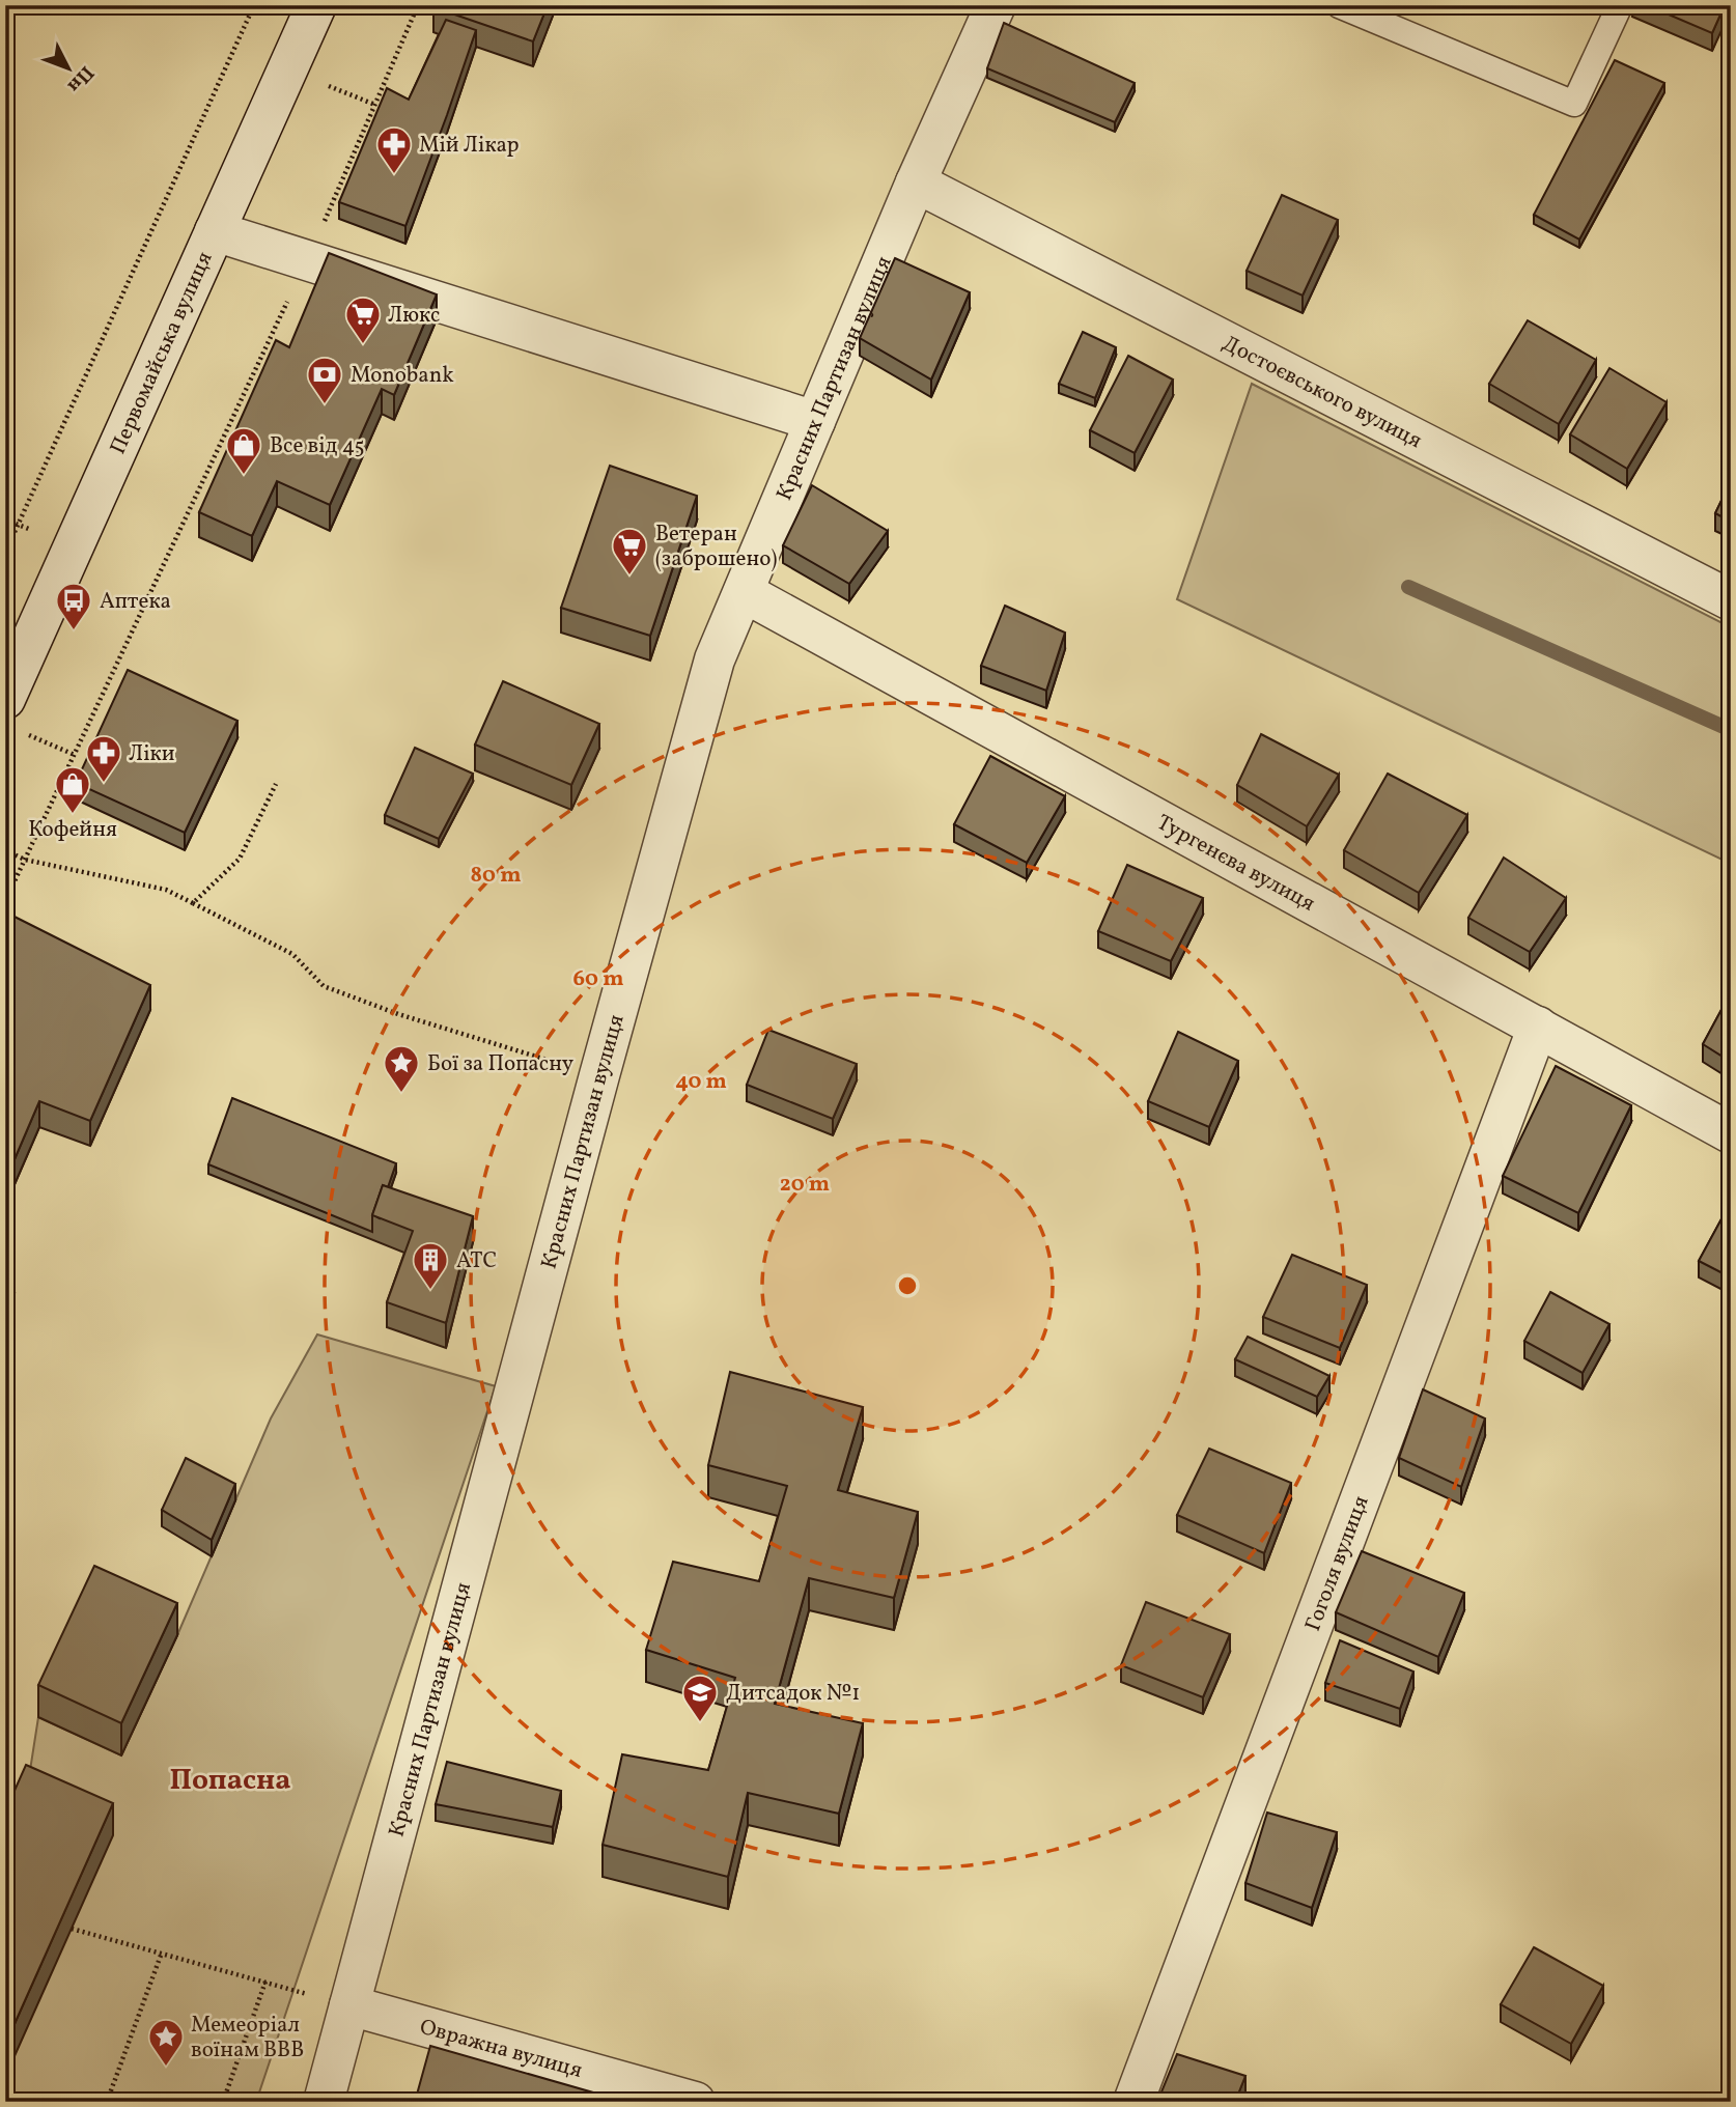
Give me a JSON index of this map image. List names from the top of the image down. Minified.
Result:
{"streets":{"street":["Первомайська вулиця","Красних Партизан вулиця","Достоєвського вулиця","Тургенєва вулиця","Гоголя вулиця","Овражна вулиця"]},"crossings":[["Красних Партизан вулиця","Достоєвського вулиця"],["Красних Партизан вулиця","Тургенєва вулиця"],["Красних Партизан вулиця","Овражна вулиця"],["Тургенєва вулиця","Гоголя вулиця"]],"districts":["Попасна"],"places":{"pharmacy":["Мій Лікар","Ліки"],"supermarket":["Люкс","Ветеран (заброшено)"],"bank":["Monobank"],"shop":["Все від 45","Кофейня"],"bus stop":["Аптека"],"place":["Бої за Попасну","Мемеоріал воїнам ВВВ"],"building":["АТС"],"school or university":["Дитсадок №1"]},"north":"bottom right","rings":["80 m","60 m","40 m","20 m"]}
